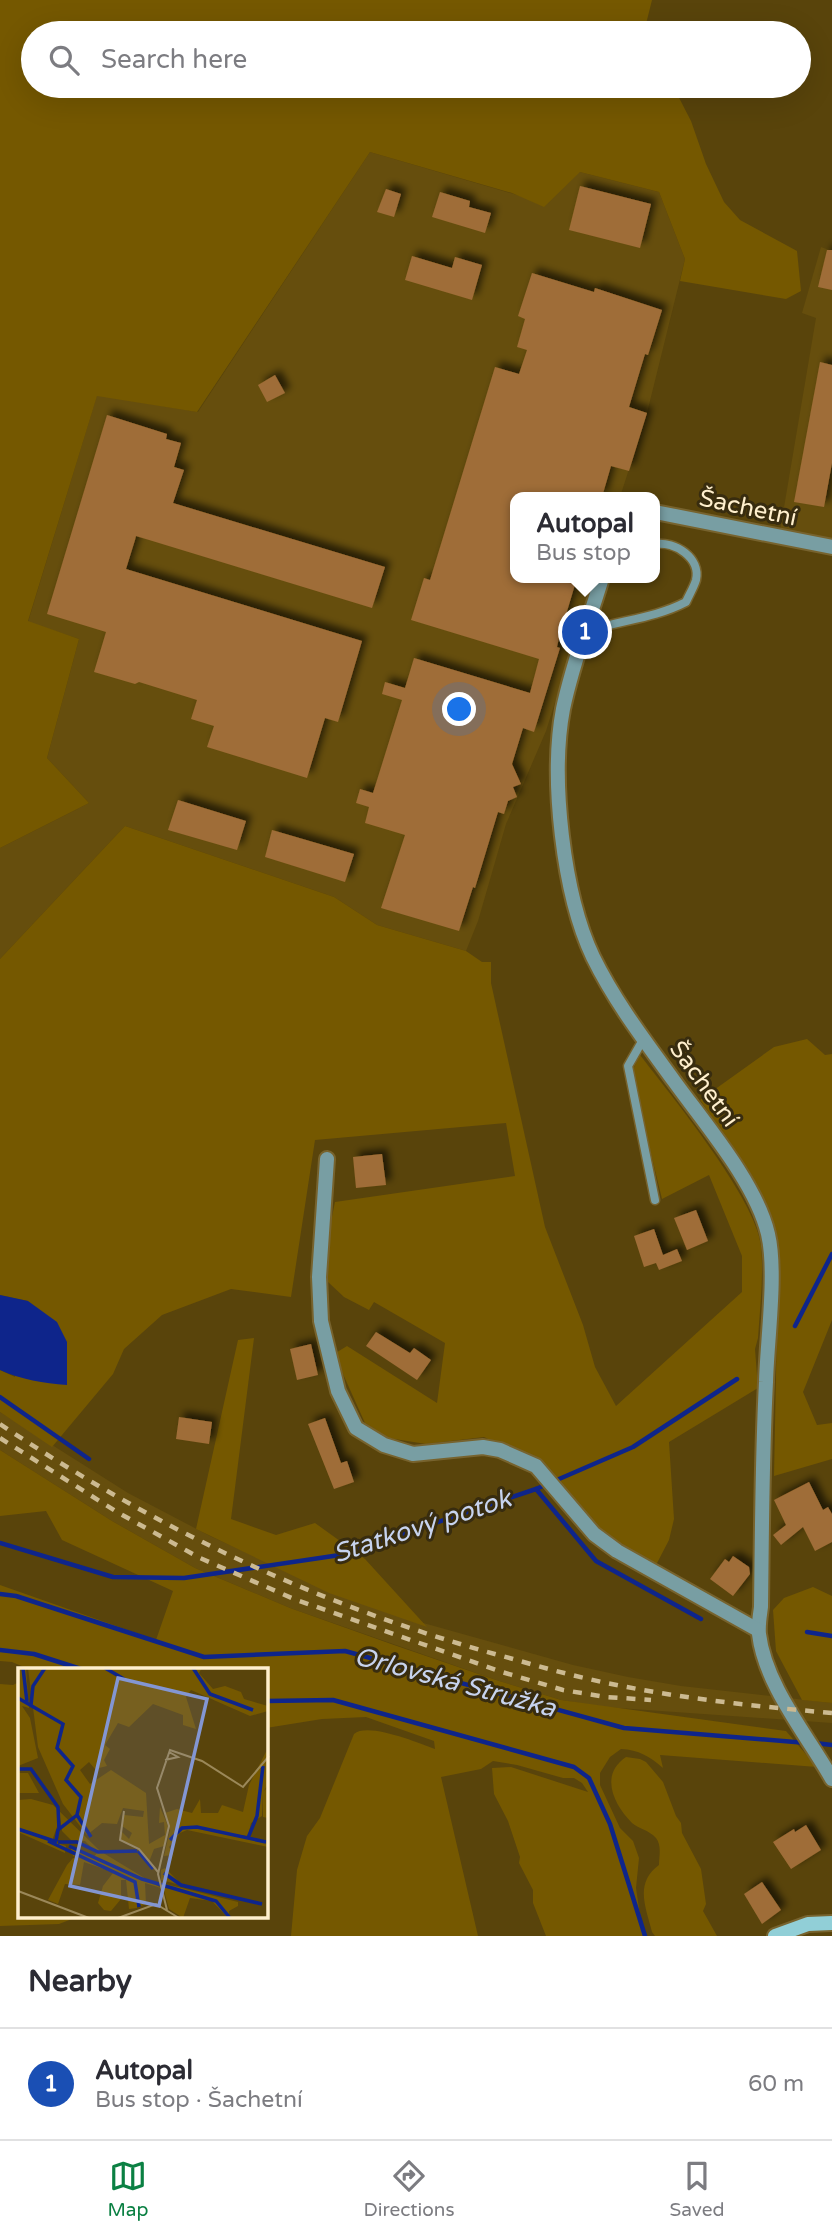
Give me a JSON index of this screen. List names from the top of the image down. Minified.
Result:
{"streets":{"street":["Šachetní"]},"water":["Statkový potok","Orlovská Stružka"],"page":{"search":"Search here","popup":["Autopal","Bus stop"],"pins":"1","heading":"Nearby","list":[{"mark":"1","name":"Autopal","note":"Bus stop · Šachetní","value":"60 m"}],"nav":["Map","Directions","Saved"]}}
